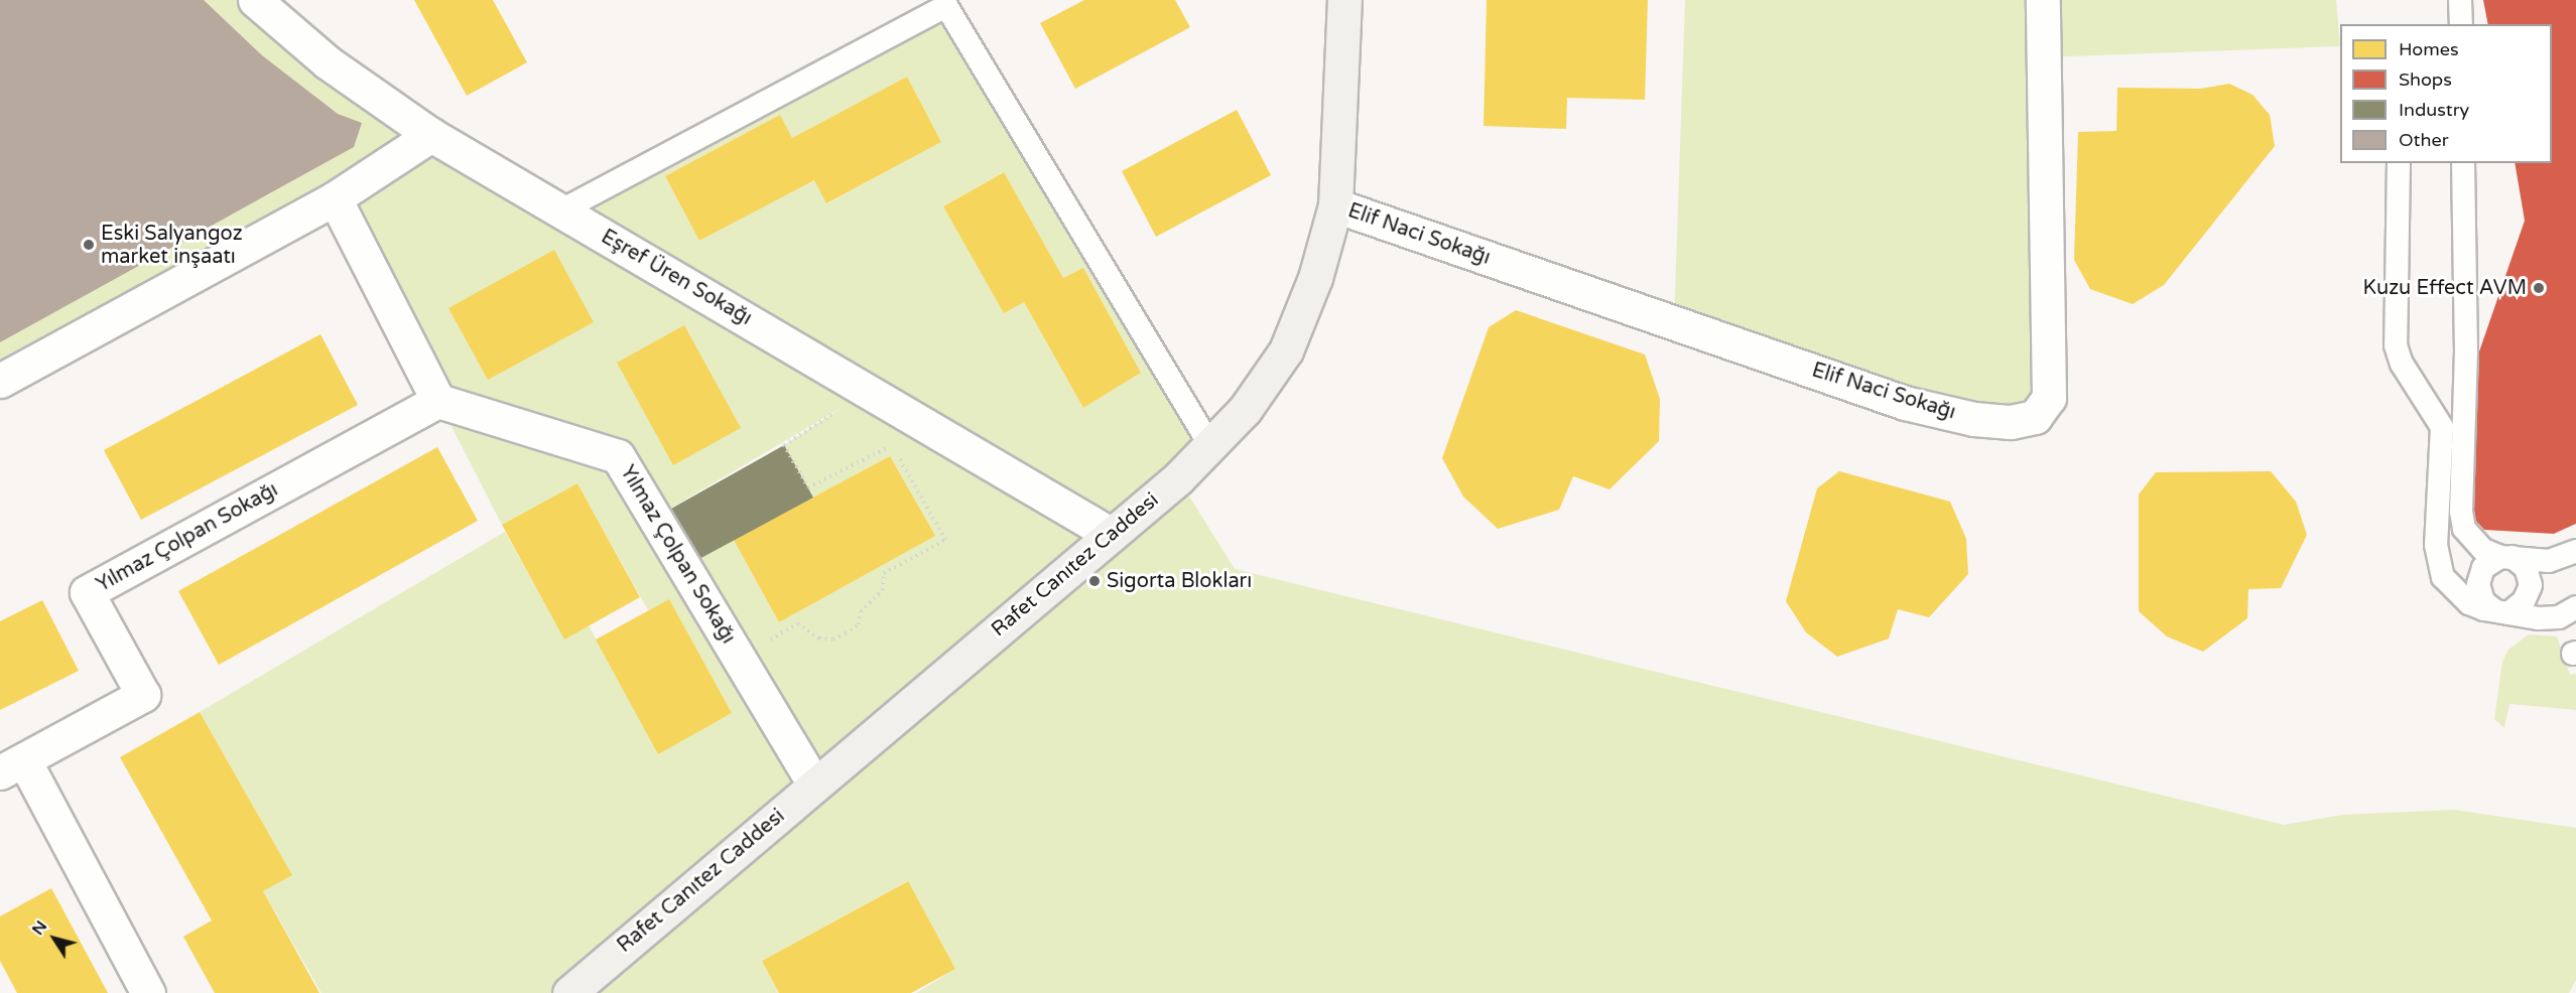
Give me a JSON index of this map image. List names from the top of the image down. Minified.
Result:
{"streets":{"street":["Elif Naci Sokağı","Eşref Üren Sokağı","Yılmaz Çolpan Sokağı","Rafet Canıtez Caddesi"]},"crossings":[["Elif Naci Sokağı","Rafet Canıtez Caddesi"],["Eşref Üren Sokağı","Rafet Canıtez Caddesi"],["Yılmaz Çolpan Sokağı","Rafet Canıtez Caddesi"]],"places":["Eski Salyangoz market inşaatı","Kuzu Effect AVM","Sigorta Blokları"],"legend":["Homes","Shops","Industry","Other"],"north":"top left"}
